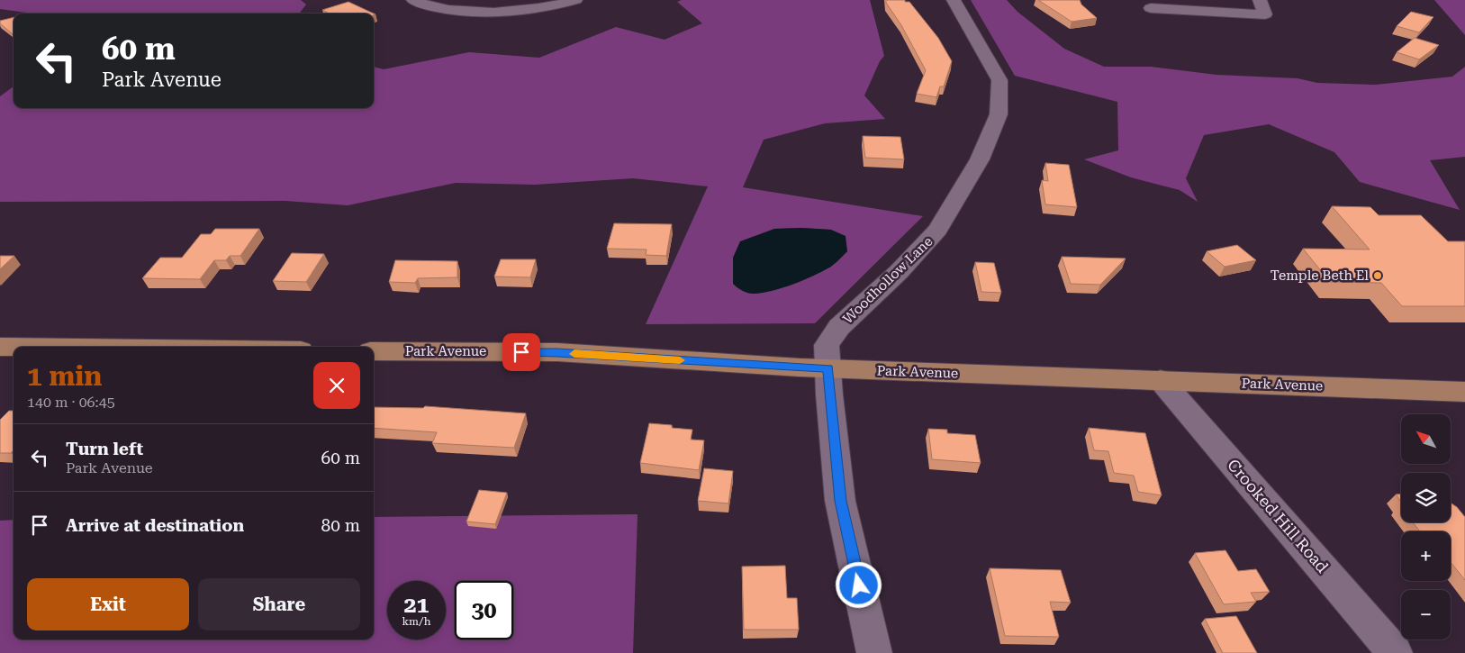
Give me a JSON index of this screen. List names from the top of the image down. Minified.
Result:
{"streets":{"main road":["Park Avenue"],"street":["Woodhollow Lane","Crooked Hill Road"]},"crossings":[["Woodhollow Lane","Park Avenue"],["Park Avenue","Crooked Hill Road"]],"places":["Temple Beth El"],"north":"top left","page":{"turn":["60 m","Park Avenue"],"heading":["1 min","140 m · 06:45"],"map_buttons":["+","−"],"list":[{"name":"Turn left","note":"Park Avenue","value":"60 m"},{"name":"Arrive at destination","value":"80 m"}],"buttons":["Exit","Share"],"speed":"21 km/h","limit":"30"}}
